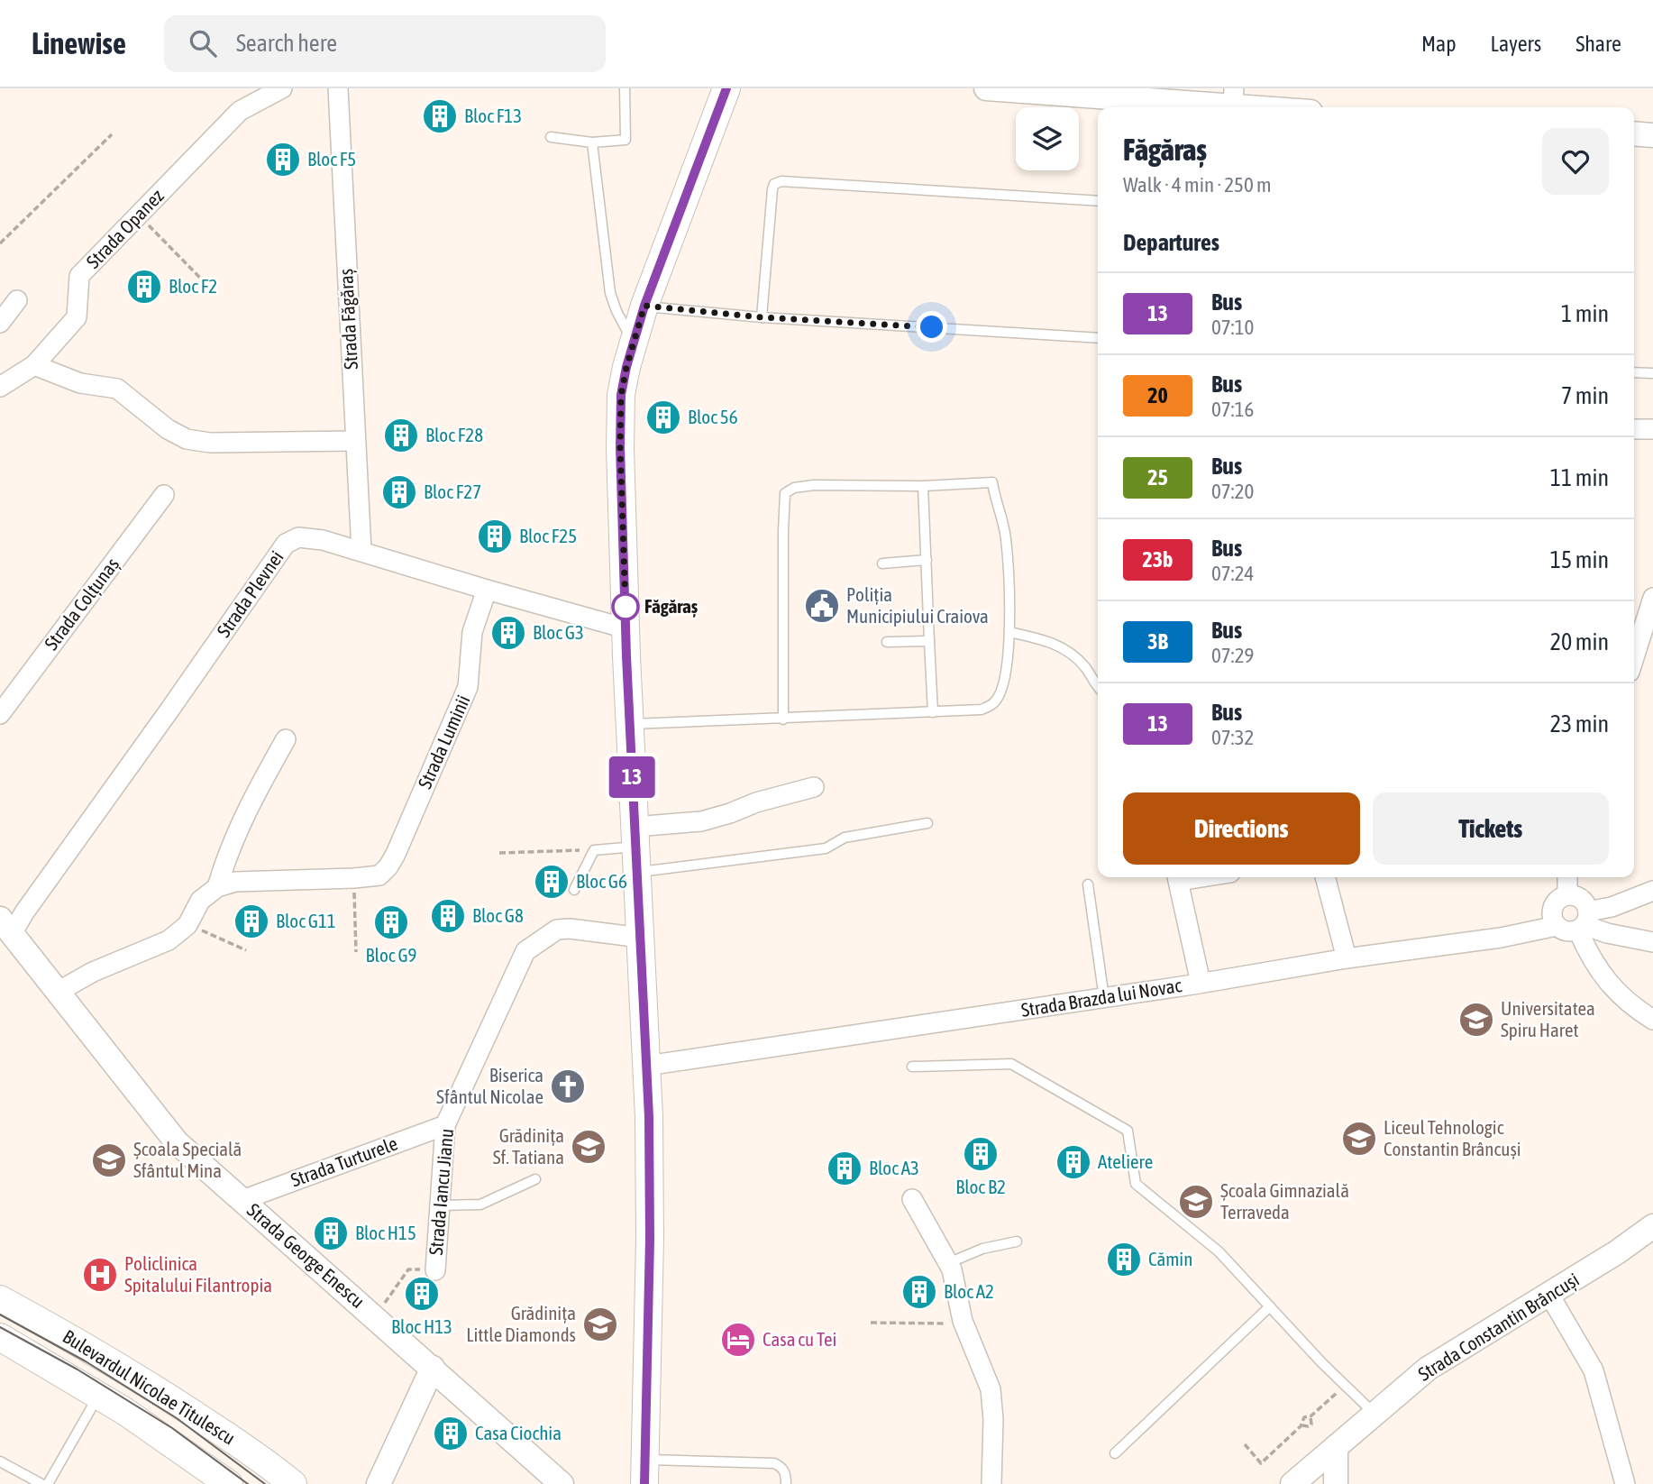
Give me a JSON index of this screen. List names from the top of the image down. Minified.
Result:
{"streets":{"main road":["Bulevardul Nicolae Titulescu"],"street":["Strada Opanez","Strada Făgăraș","Strada Plevnei","Strada Colțunaș","Strada Luminii","Strada Brazda lui Novac","Strada Turturele","Strada Iancu Jianu","Strada George Enescu","Strada Constantin Brâncuși"]},"crossings":[["Strada Făgăraș","Strada Plevnei"],["Strada Plevnei","Strada Luminii"],["Strada Plevnei","Strada George Enescu"],["Strada Turturele","Strada Iancu Jianu"],["Strada Turturele","Strada George Enescu"]],"places":{"building":["Bloc F13","Bloc F5","Bloc F2","Bloc 56","Bloc F28","Bloc F27","Bloc F25","Bloc G3","Bloc G6","Bloc G8","Bloc G11","Bloc G9","Bloc B2","Ateliere","Bloc A3","Bloc H15","Cămin","Bloc A2","Bloc H13","Casa Ciochia"],"public building":["Poliția Municipiului Craiova"],"other":["Făgăraș"],"school or university":["Universitatea Spiru Haret","Liceul Tehnologic Constantin Brâncuși","Grădinița Sf. Tatiana","Școala Specială Sfântul Mina","Școala Gimnazială Terraveda","Grădinița Little Diamonds"],"church":["Biserica Sfântul Nicolae"],"hospital":["Policlinica Spitalului Filantropia"],"hotel":["Casa cu Tei"]},"lines":["bus line 13"],"page":{"header":"Linewise","search":"Search here","nav":["Map","Layers","Share"],"on_map":"13","heading":[["Făgăraș","Walk · 4 min · 250 m"],"Departures"],"list":[{"mark":"13","name":"Bus","note":"07:10","value":"1 min"},{"mark":"20","name":"Bus","note":"07:16","value":"7 min"},{"mark":"25","name":"Bus","note":"07:20","value":"11 min"},{"mark":"23b","name":"Bus","note":"07:24","value":"15 min"},{"mark":"3B","name":"Bus","note":"07:29","value":"20 min"},{"mark":"13","name":"Bus","note":"07:32","value":"23 min"}],"buttons":["Directions","Tickets"]}}
